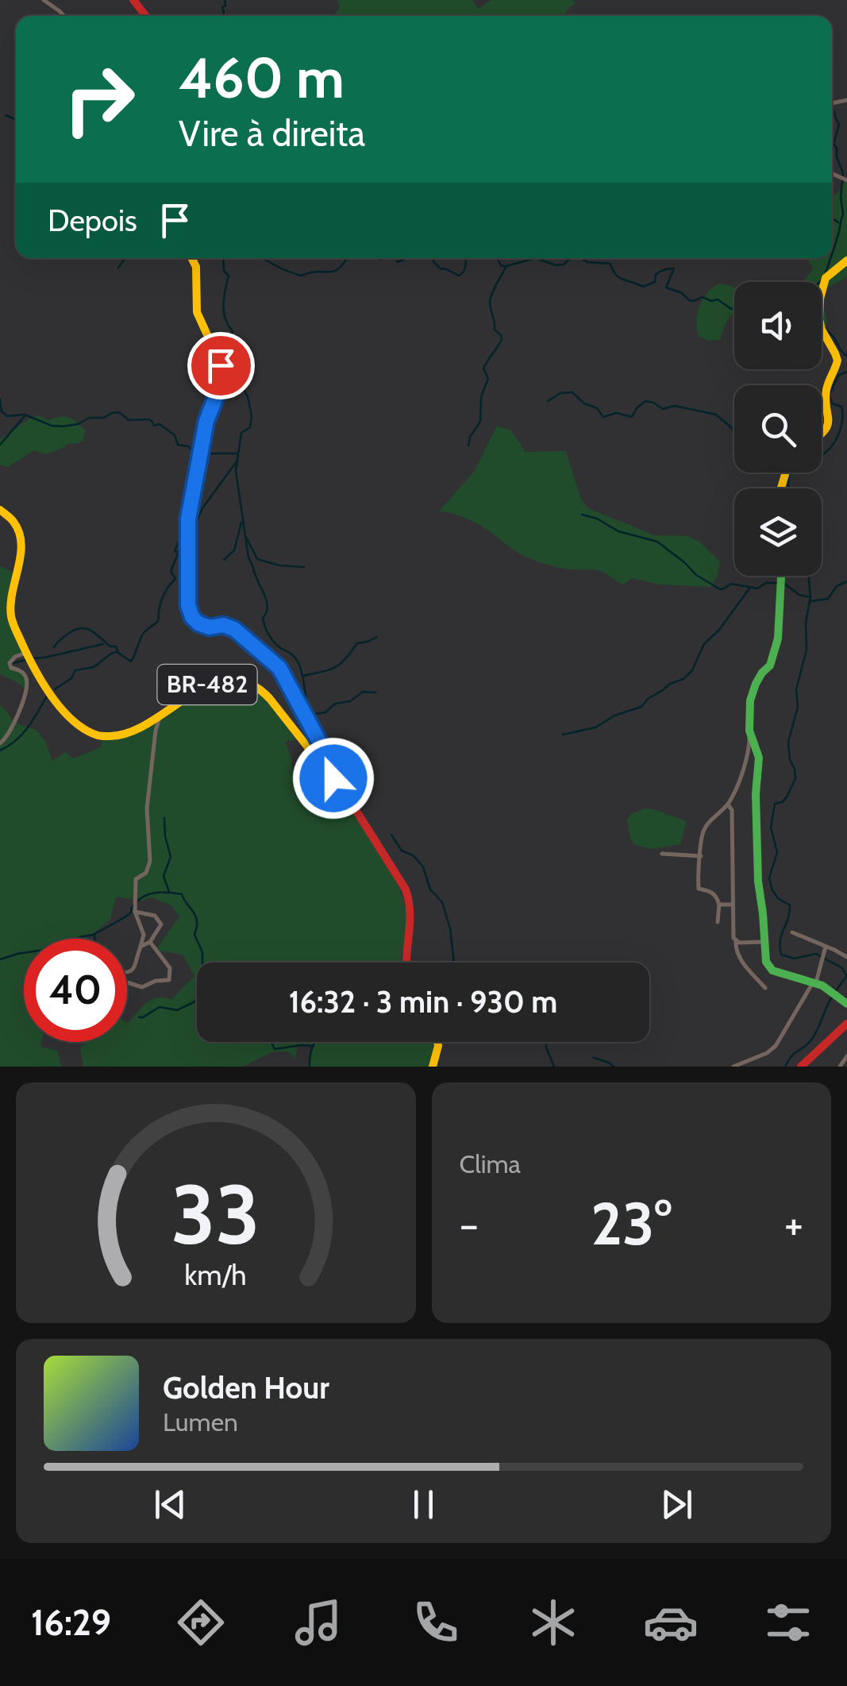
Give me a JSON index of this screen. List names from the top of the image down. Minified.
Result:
{"streets":{"main road":["BR-482"]},"page":{"turn":["460 m","Vire à direita"],"then":"Depois","limit":"40","trip":"16:32 · 3 min · 930 m","tile":"Clima","heat":["−","23°","+"],"song":["Golden Hour","Lumen"],"tabs":"16:29","gauge":["33","km/h"]}}
